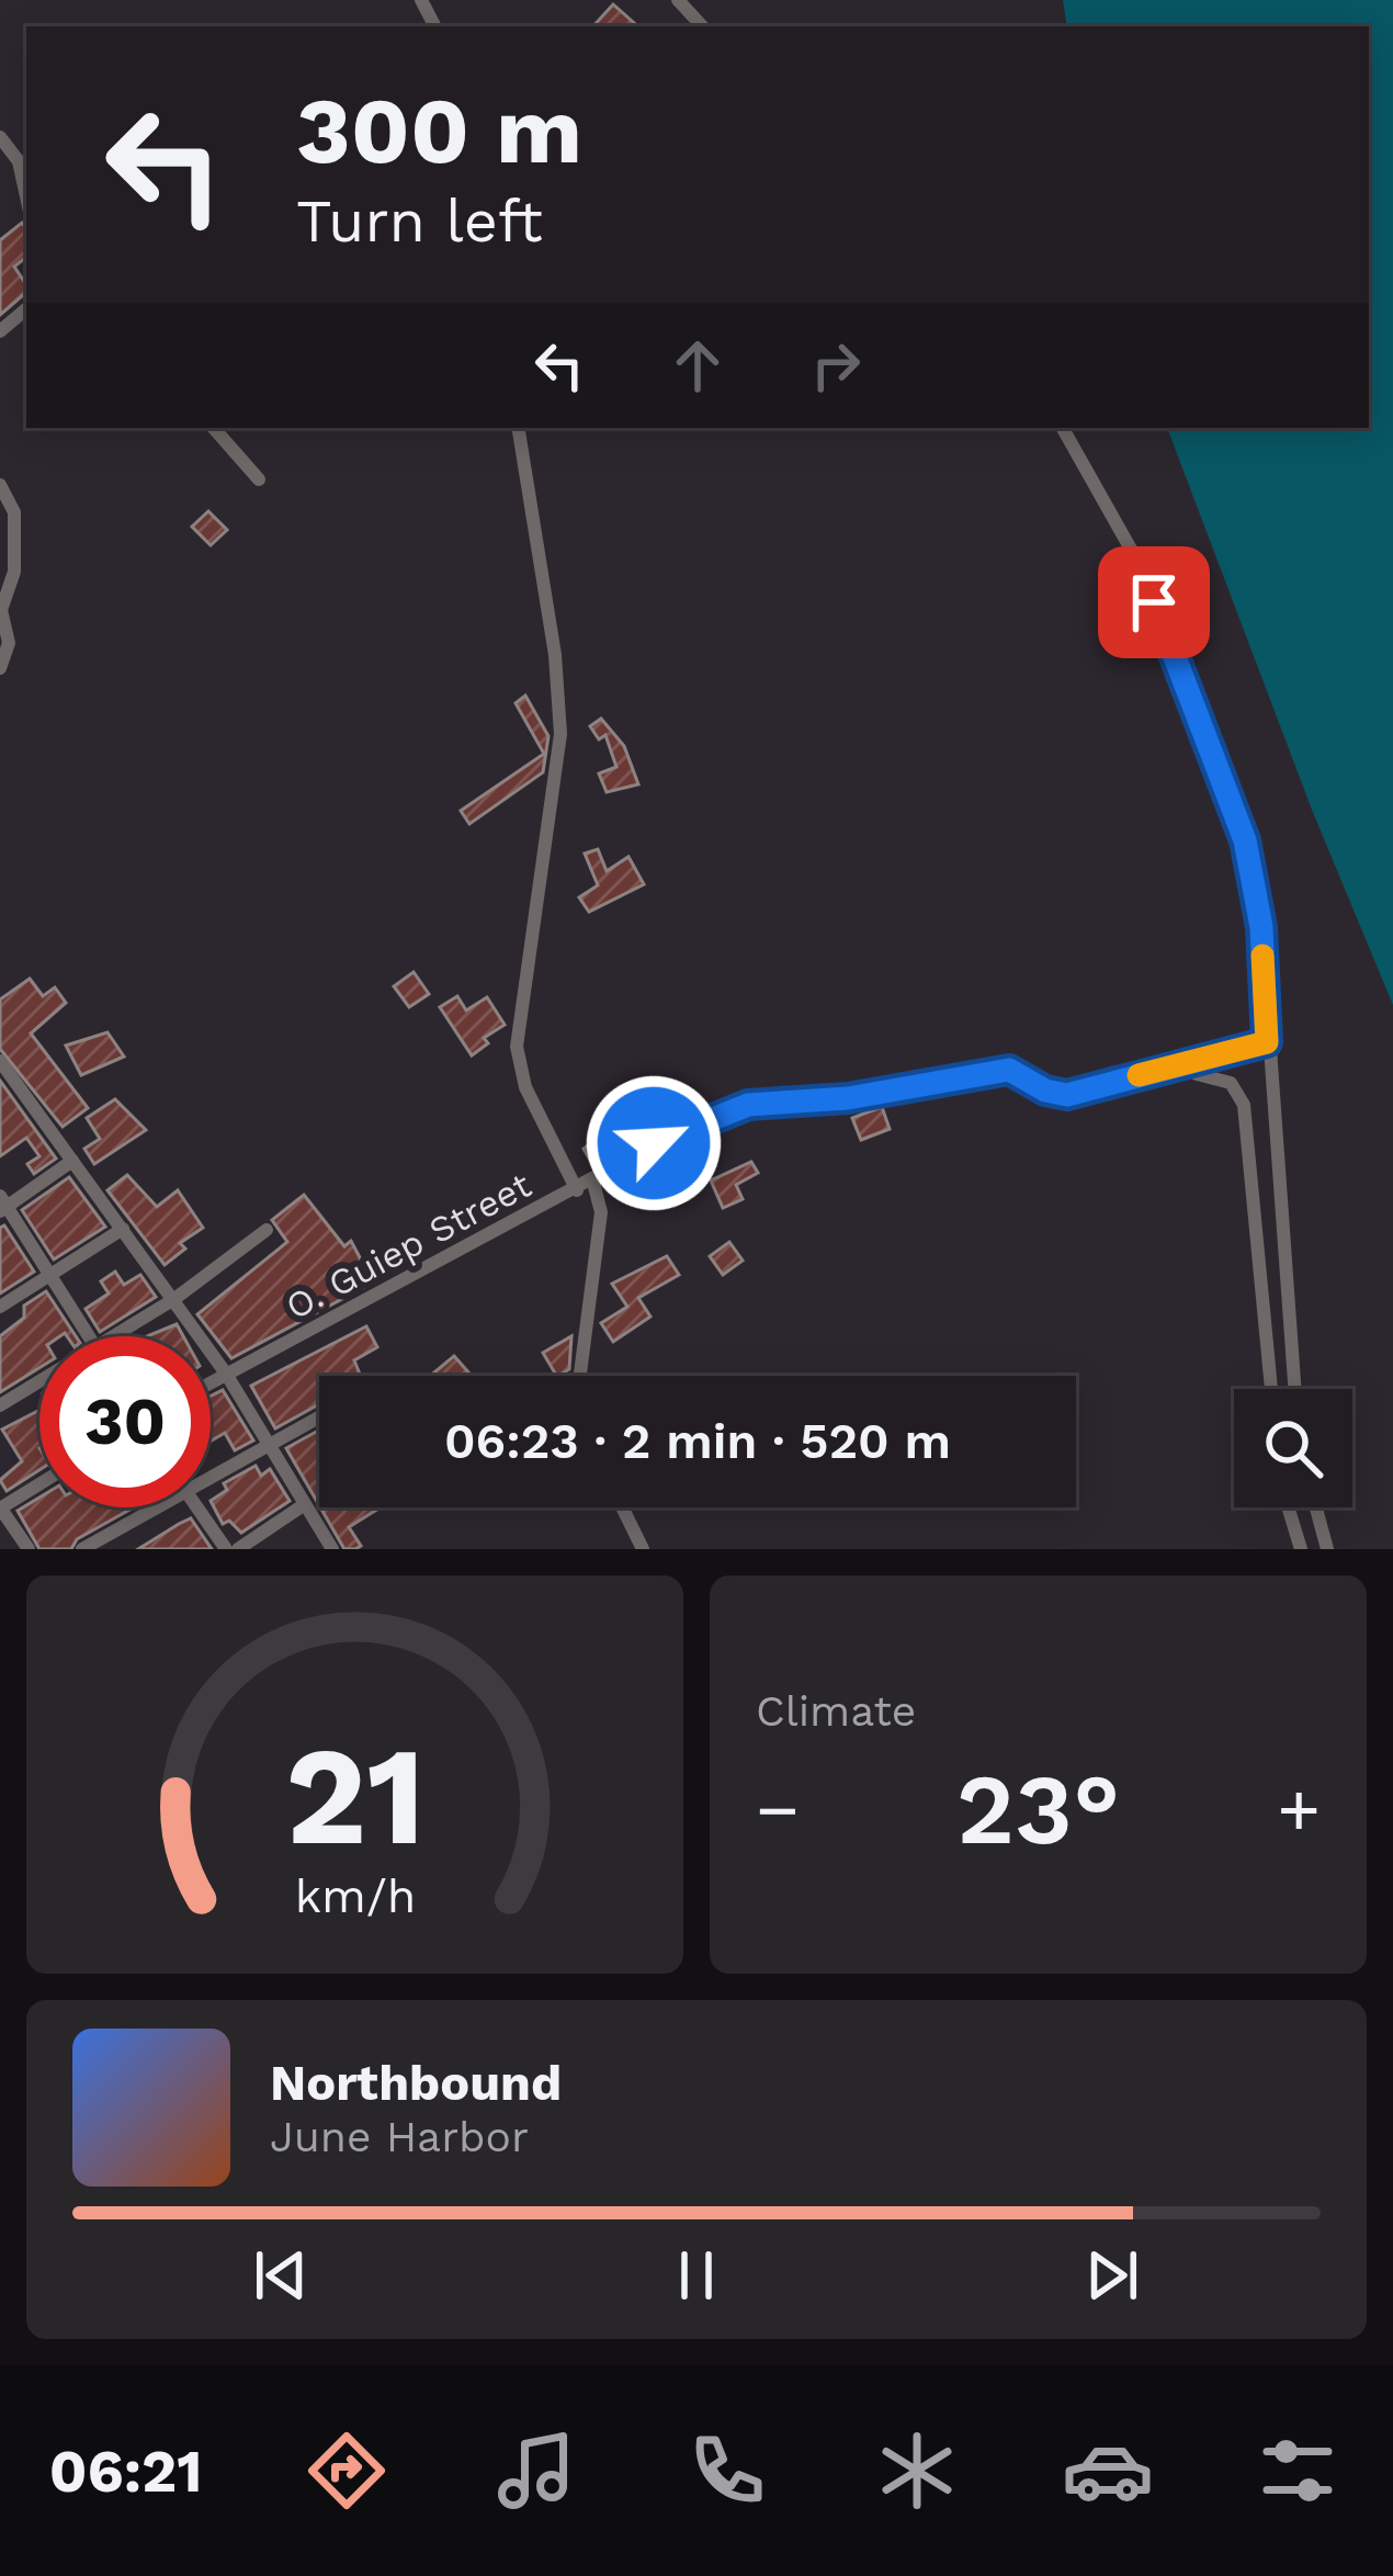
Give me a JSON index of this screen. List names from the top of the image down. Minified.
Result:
{"streets":{"street":["O. Guiep Street"]},"page":{"turn":["300 m","Turn left"],"limit":"30","trip":"06:23 · 2 min · 520 m","tile":"Climate","heat":["−","23°","+"],"song":["Northbound","June Harbor"],"tabs":"06:21","gauge":["21","km/h"]}}
